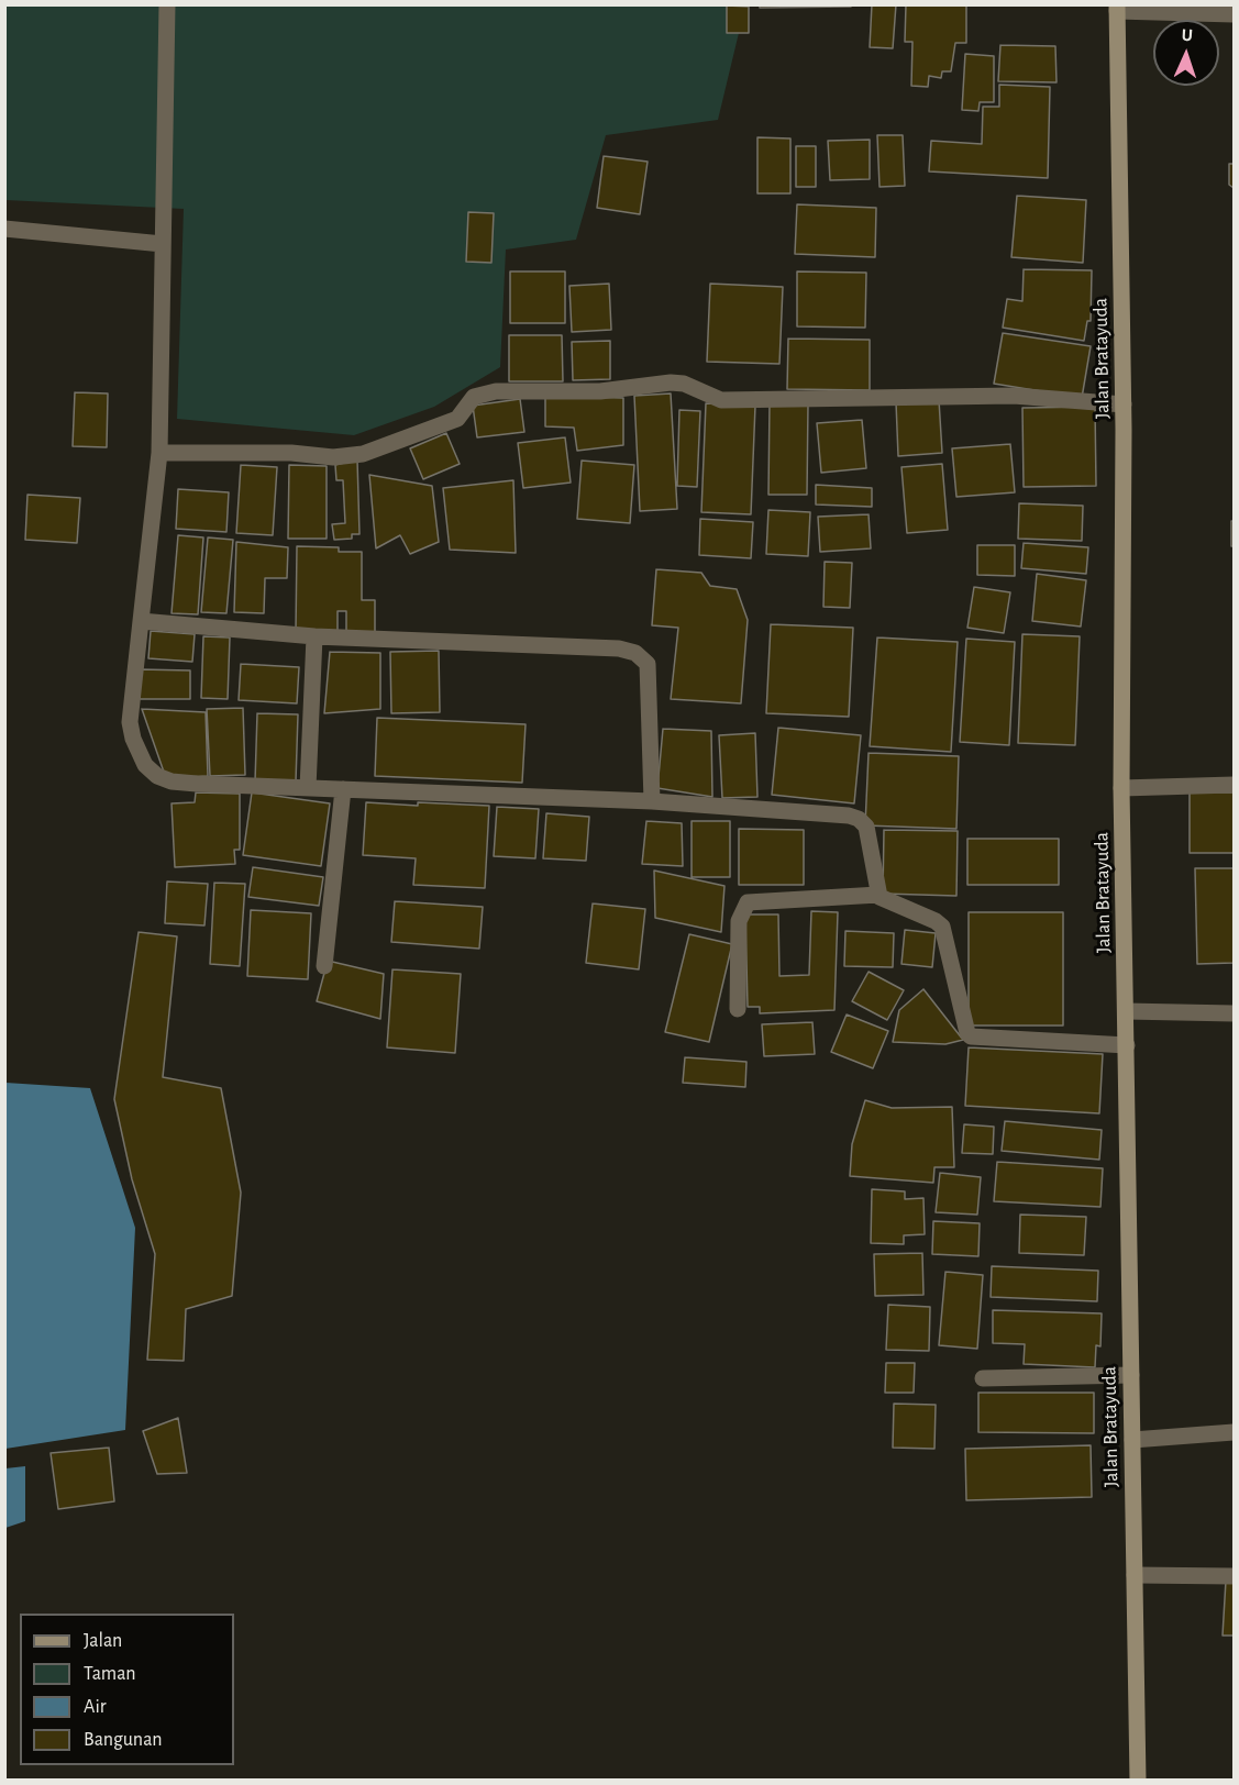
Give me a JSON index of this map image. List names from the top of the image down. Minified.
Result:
{"streets":{"street":["Jalan Bratayuda"]},"legend":["Jalan","Taman","Air","Bangunan"],"north":"top"}
